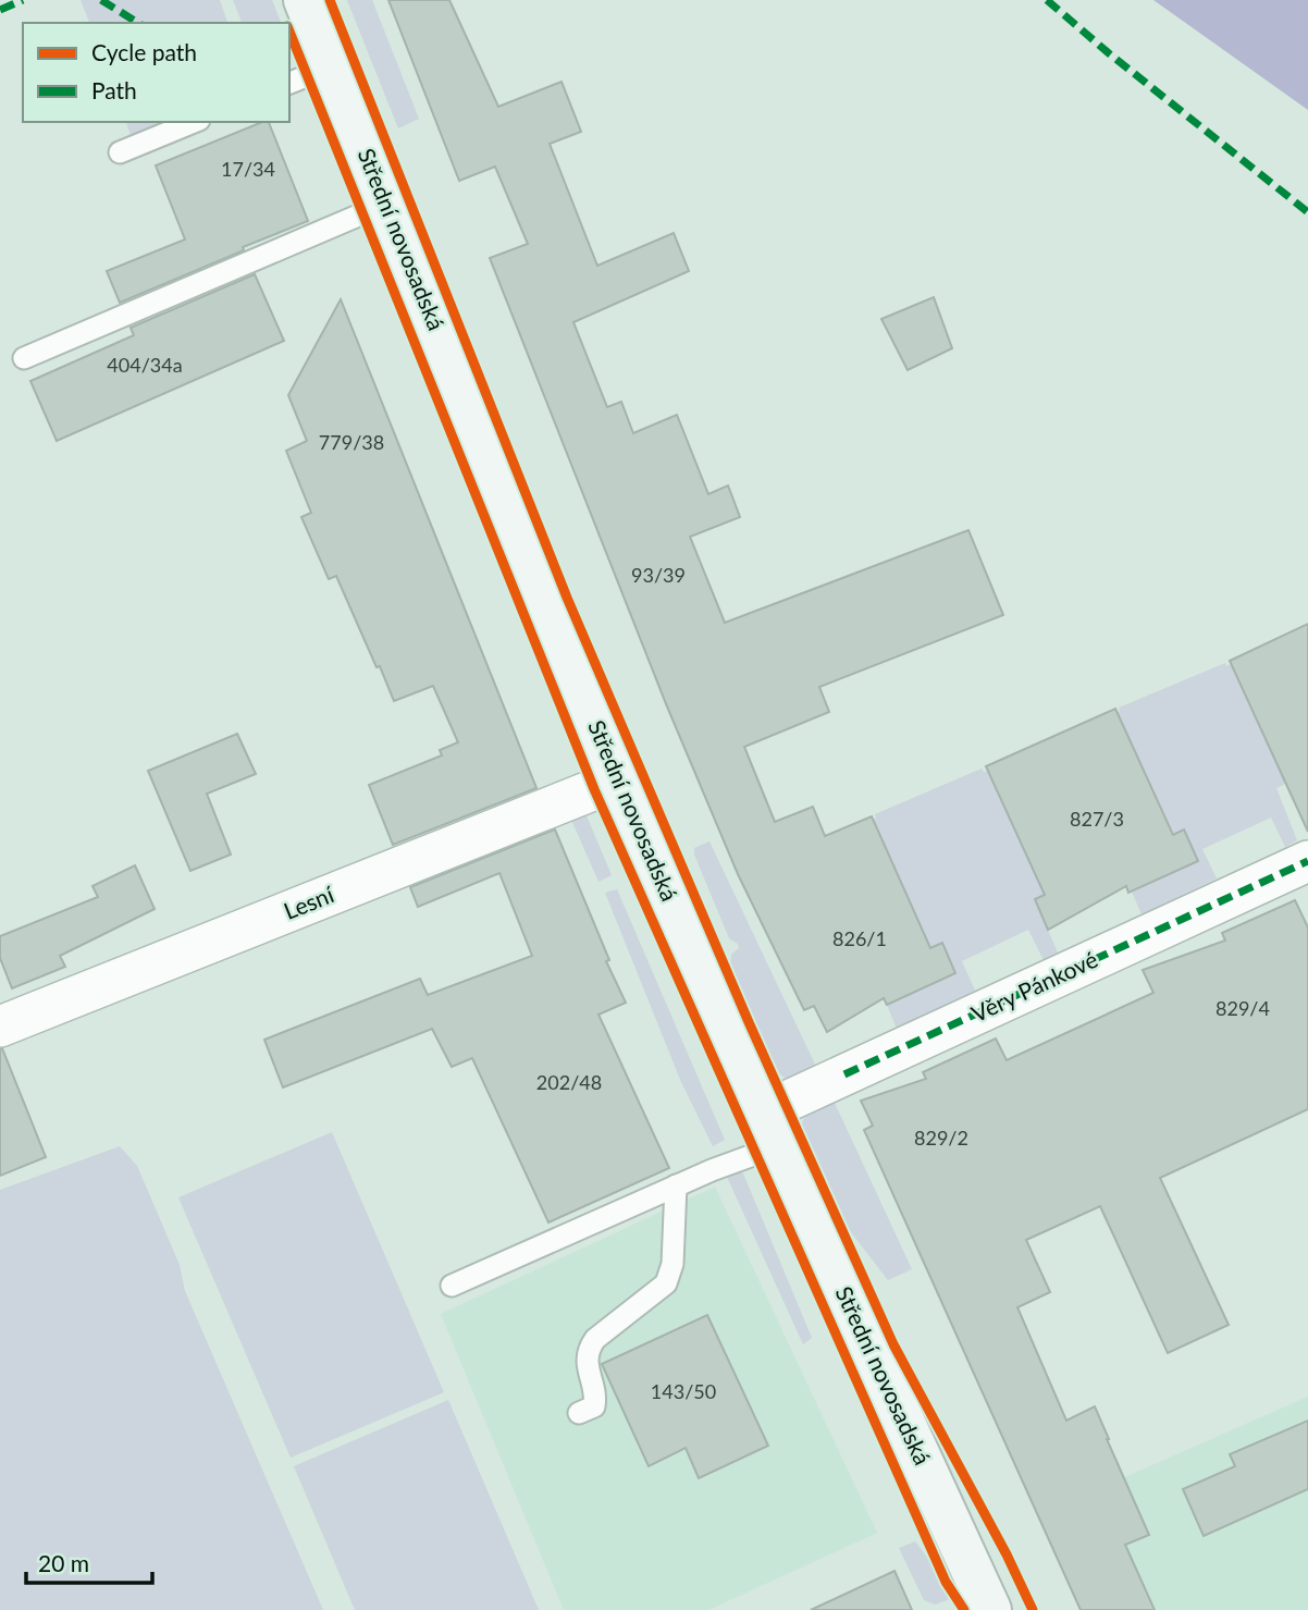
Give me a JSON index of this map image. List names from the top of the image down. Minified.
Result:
{"streets":{"main road":["Střední novosadská"],"street":["Lesní","Věry Pánkové"]},"crossings":[["Střední novosadská","Lesní"],["Střední novosadská","Věry Pánkové"]],"house_numbers":["17/34","404/34a","779/38","93/39","827/3","826/1","829/4","202/48","829/2","143/50"],"legend":["Cycle path","Path"],"scale_bar":"20 m"}
